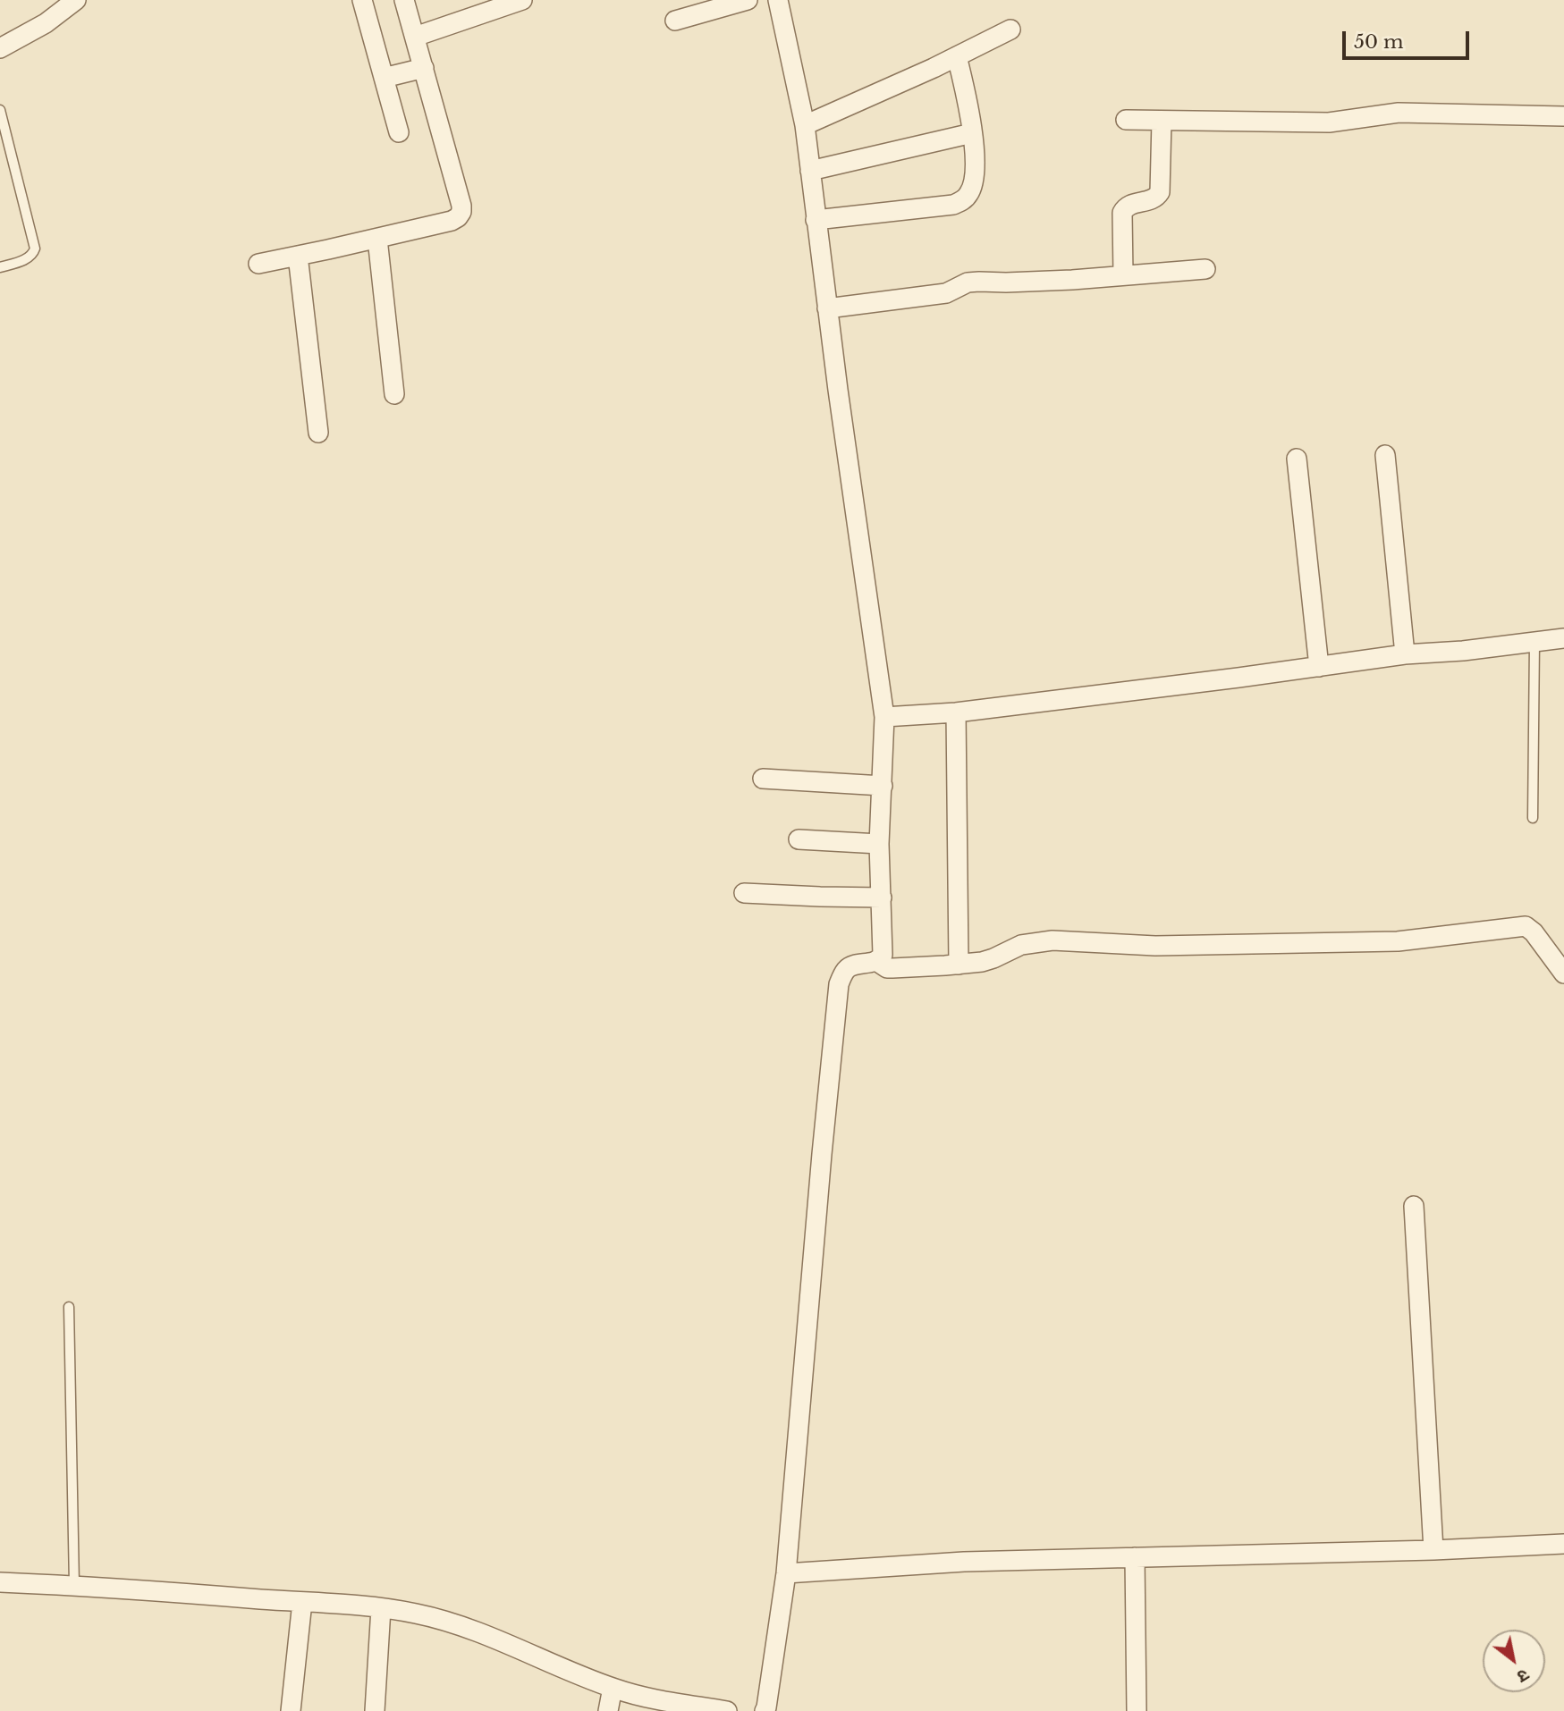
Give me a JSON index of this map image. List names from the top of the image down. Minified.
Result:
{"scale_bar":"50 m","north":"bottom right"}
